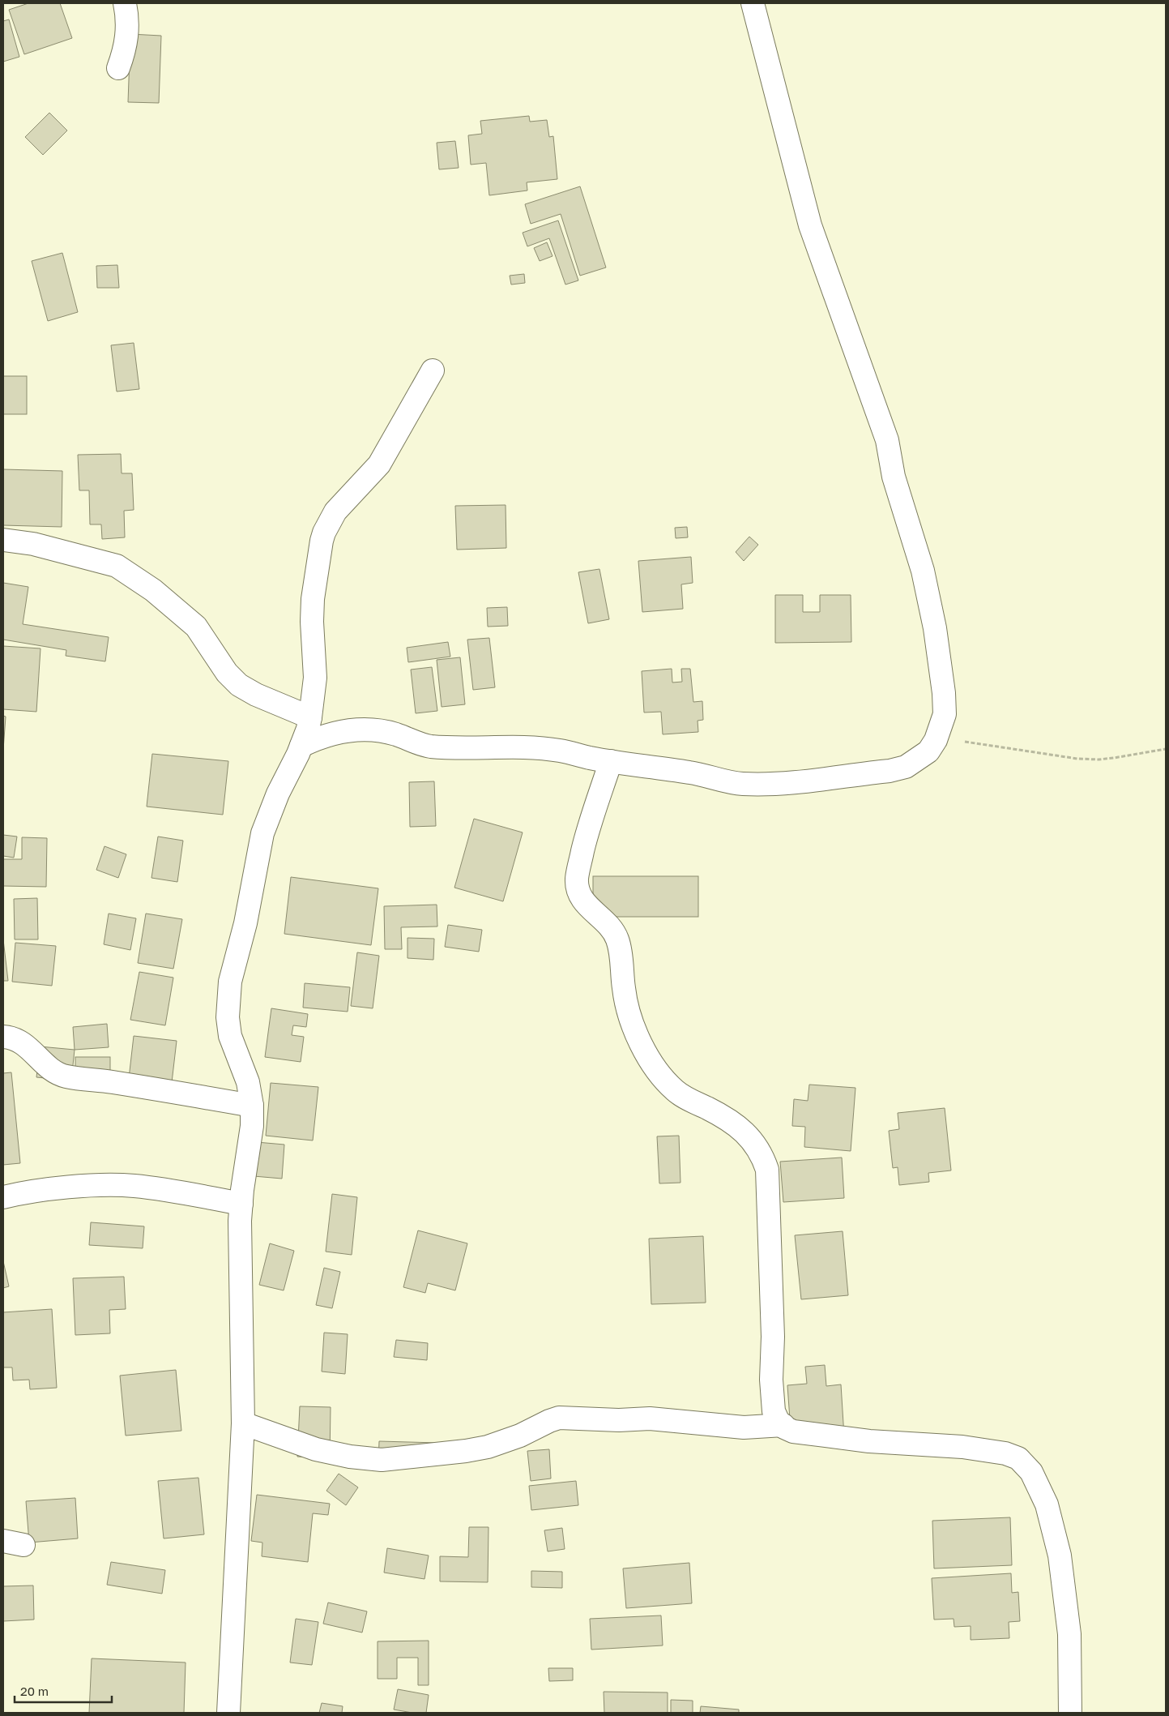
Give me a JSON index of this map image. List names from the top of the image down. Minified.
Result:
{"scale_bar":"20 m"}
